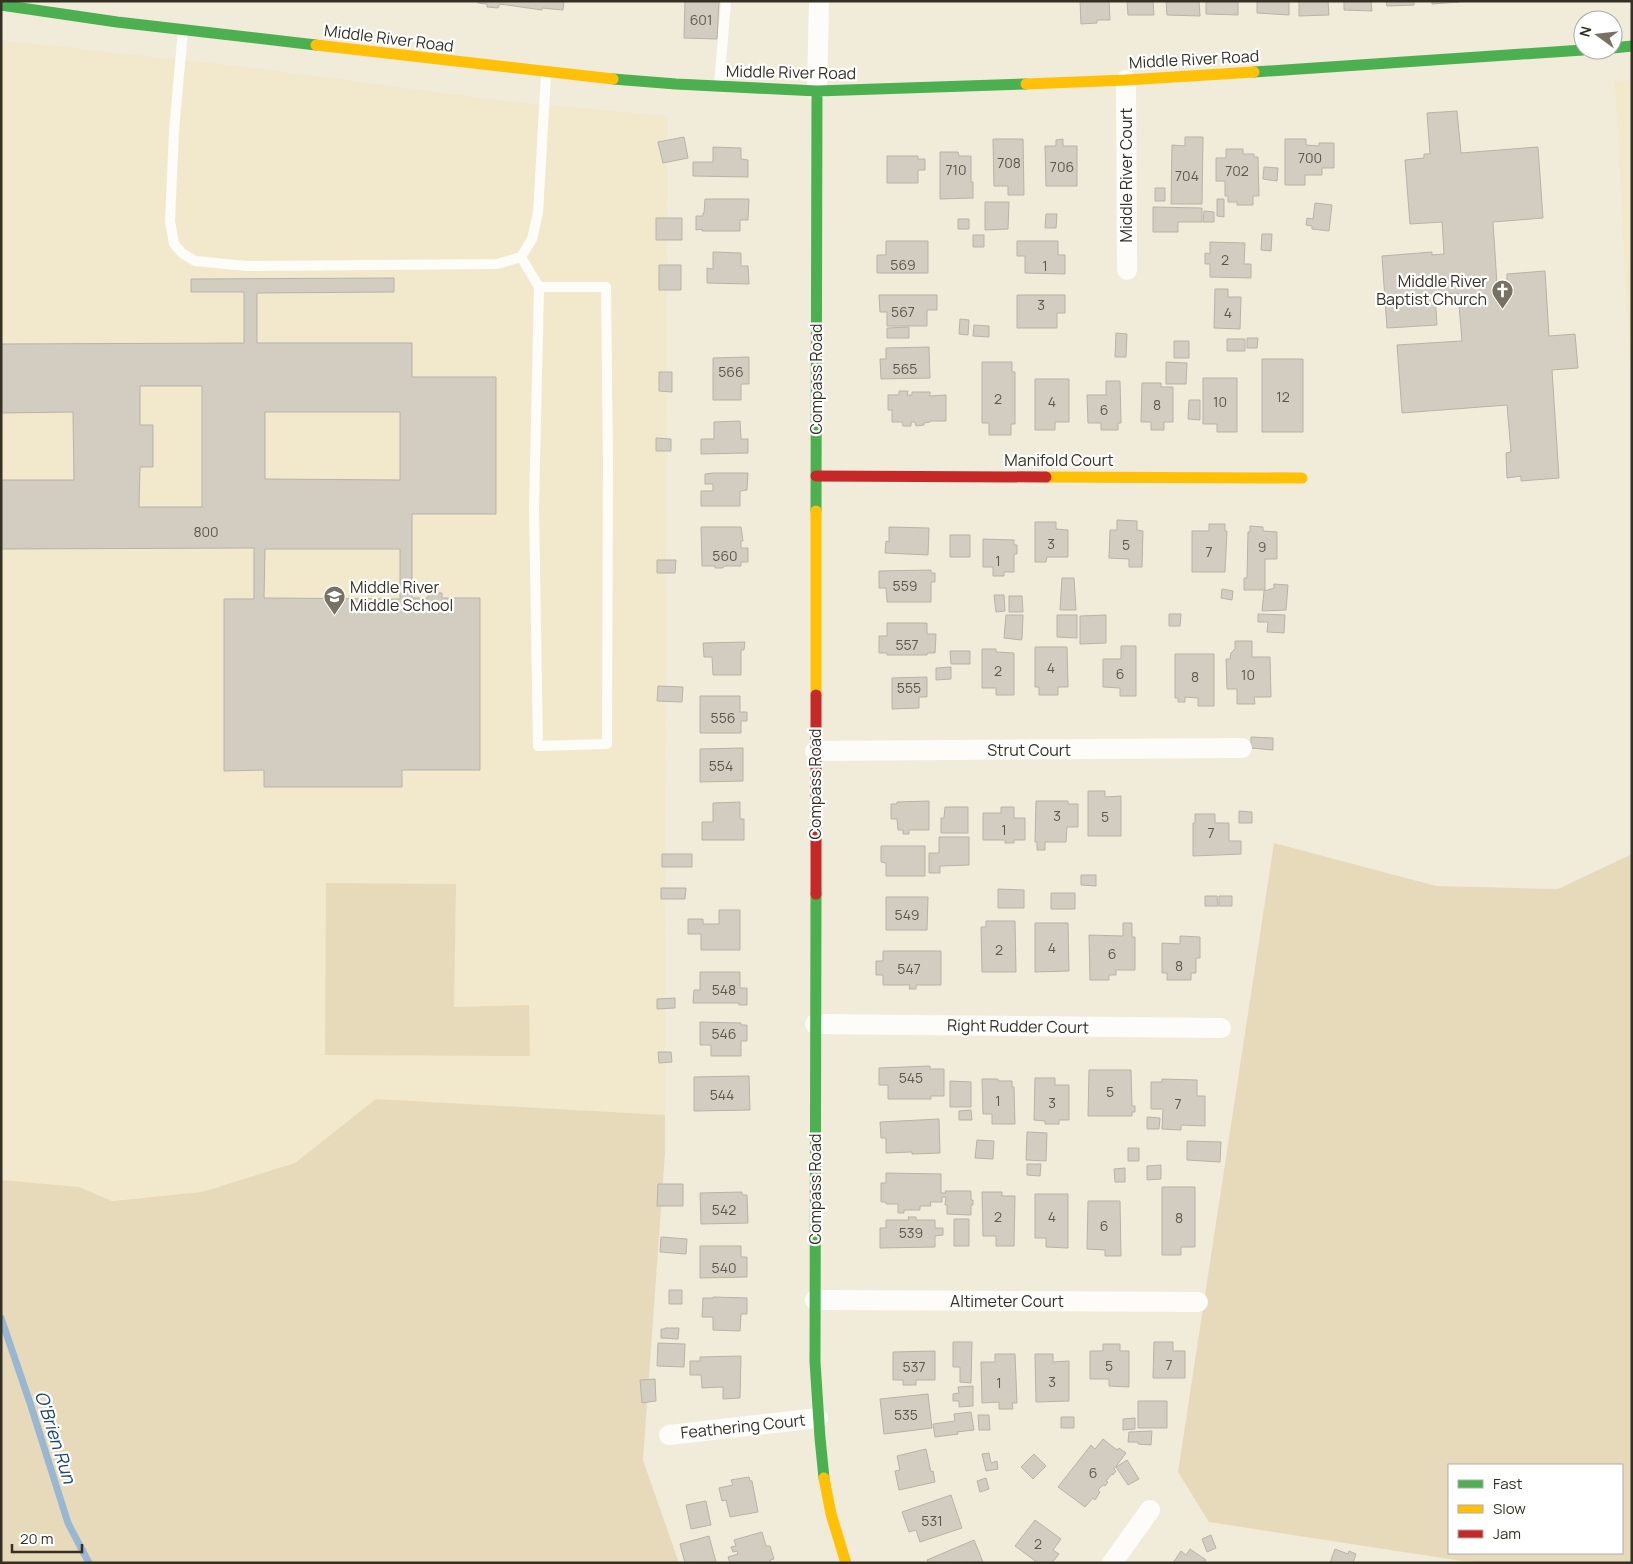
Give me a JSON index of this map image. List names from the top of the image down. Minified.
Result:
{"streets":{"street":["Middle River Road","Middle River Court","Compass Road","Manifold Court","Strut Court","Right Rudder Court","Altimeter Court","Feathering Court"]},"crossings":[["Middle River Road","Middle River Court"],["Middle River Road","Compass Road"],["Compass Road","Manifold Court"],["Compass Road","Strut Court"],["Compass Road","Right Rudder Court"],["Compass Road","Altimeter Court"],["Compass Road","Feathering Court"]],"water":["O'Brien Run"],"places":{"church":["Middle River Baptist Church"],"school or university":["Middle River Middle School"]},"house_numbers":["601","700","708","706","710","702","704","2","569","1","3","567","4","565","566","12","2","4","10","8","6","800","3","5","9","7","560","1","559","557","4","2","6","10","8","555","556","554","3","5","1","7","549","4","2","6","8","547","548","546","545","5","544","1","3","7","542","2","4","8","6","539","540","7","5","537","3","1","535","6","531","2"],"legend":["Fast","Slow","Jam"],"scale_bar":"20 m","north":"left"}
